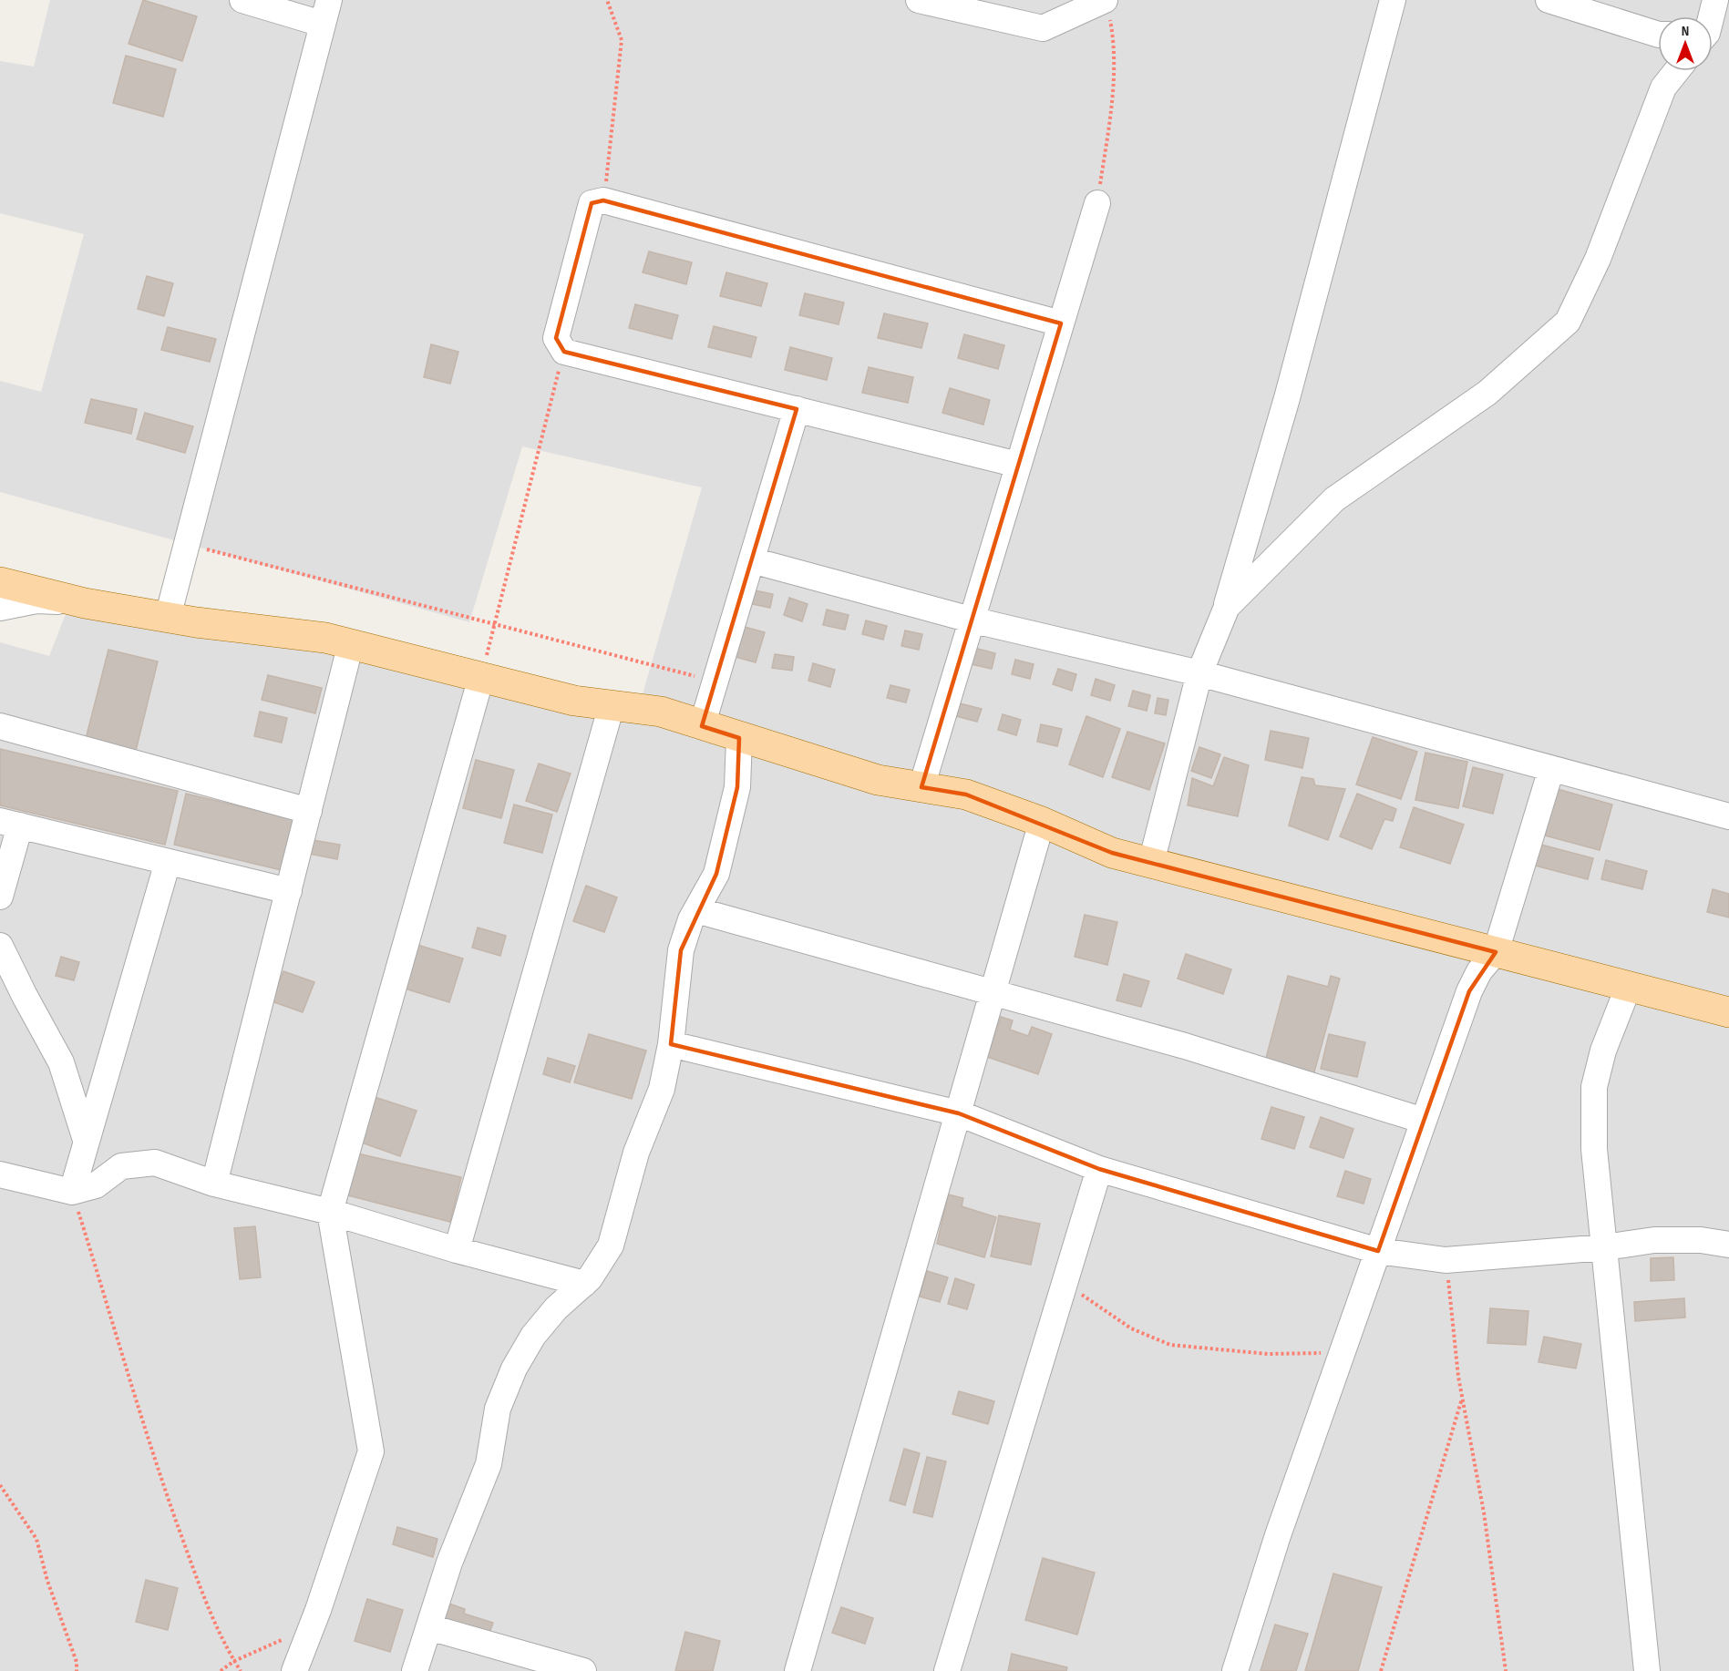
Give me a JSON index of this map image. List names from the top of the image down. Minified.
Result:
{"north":"top"}
